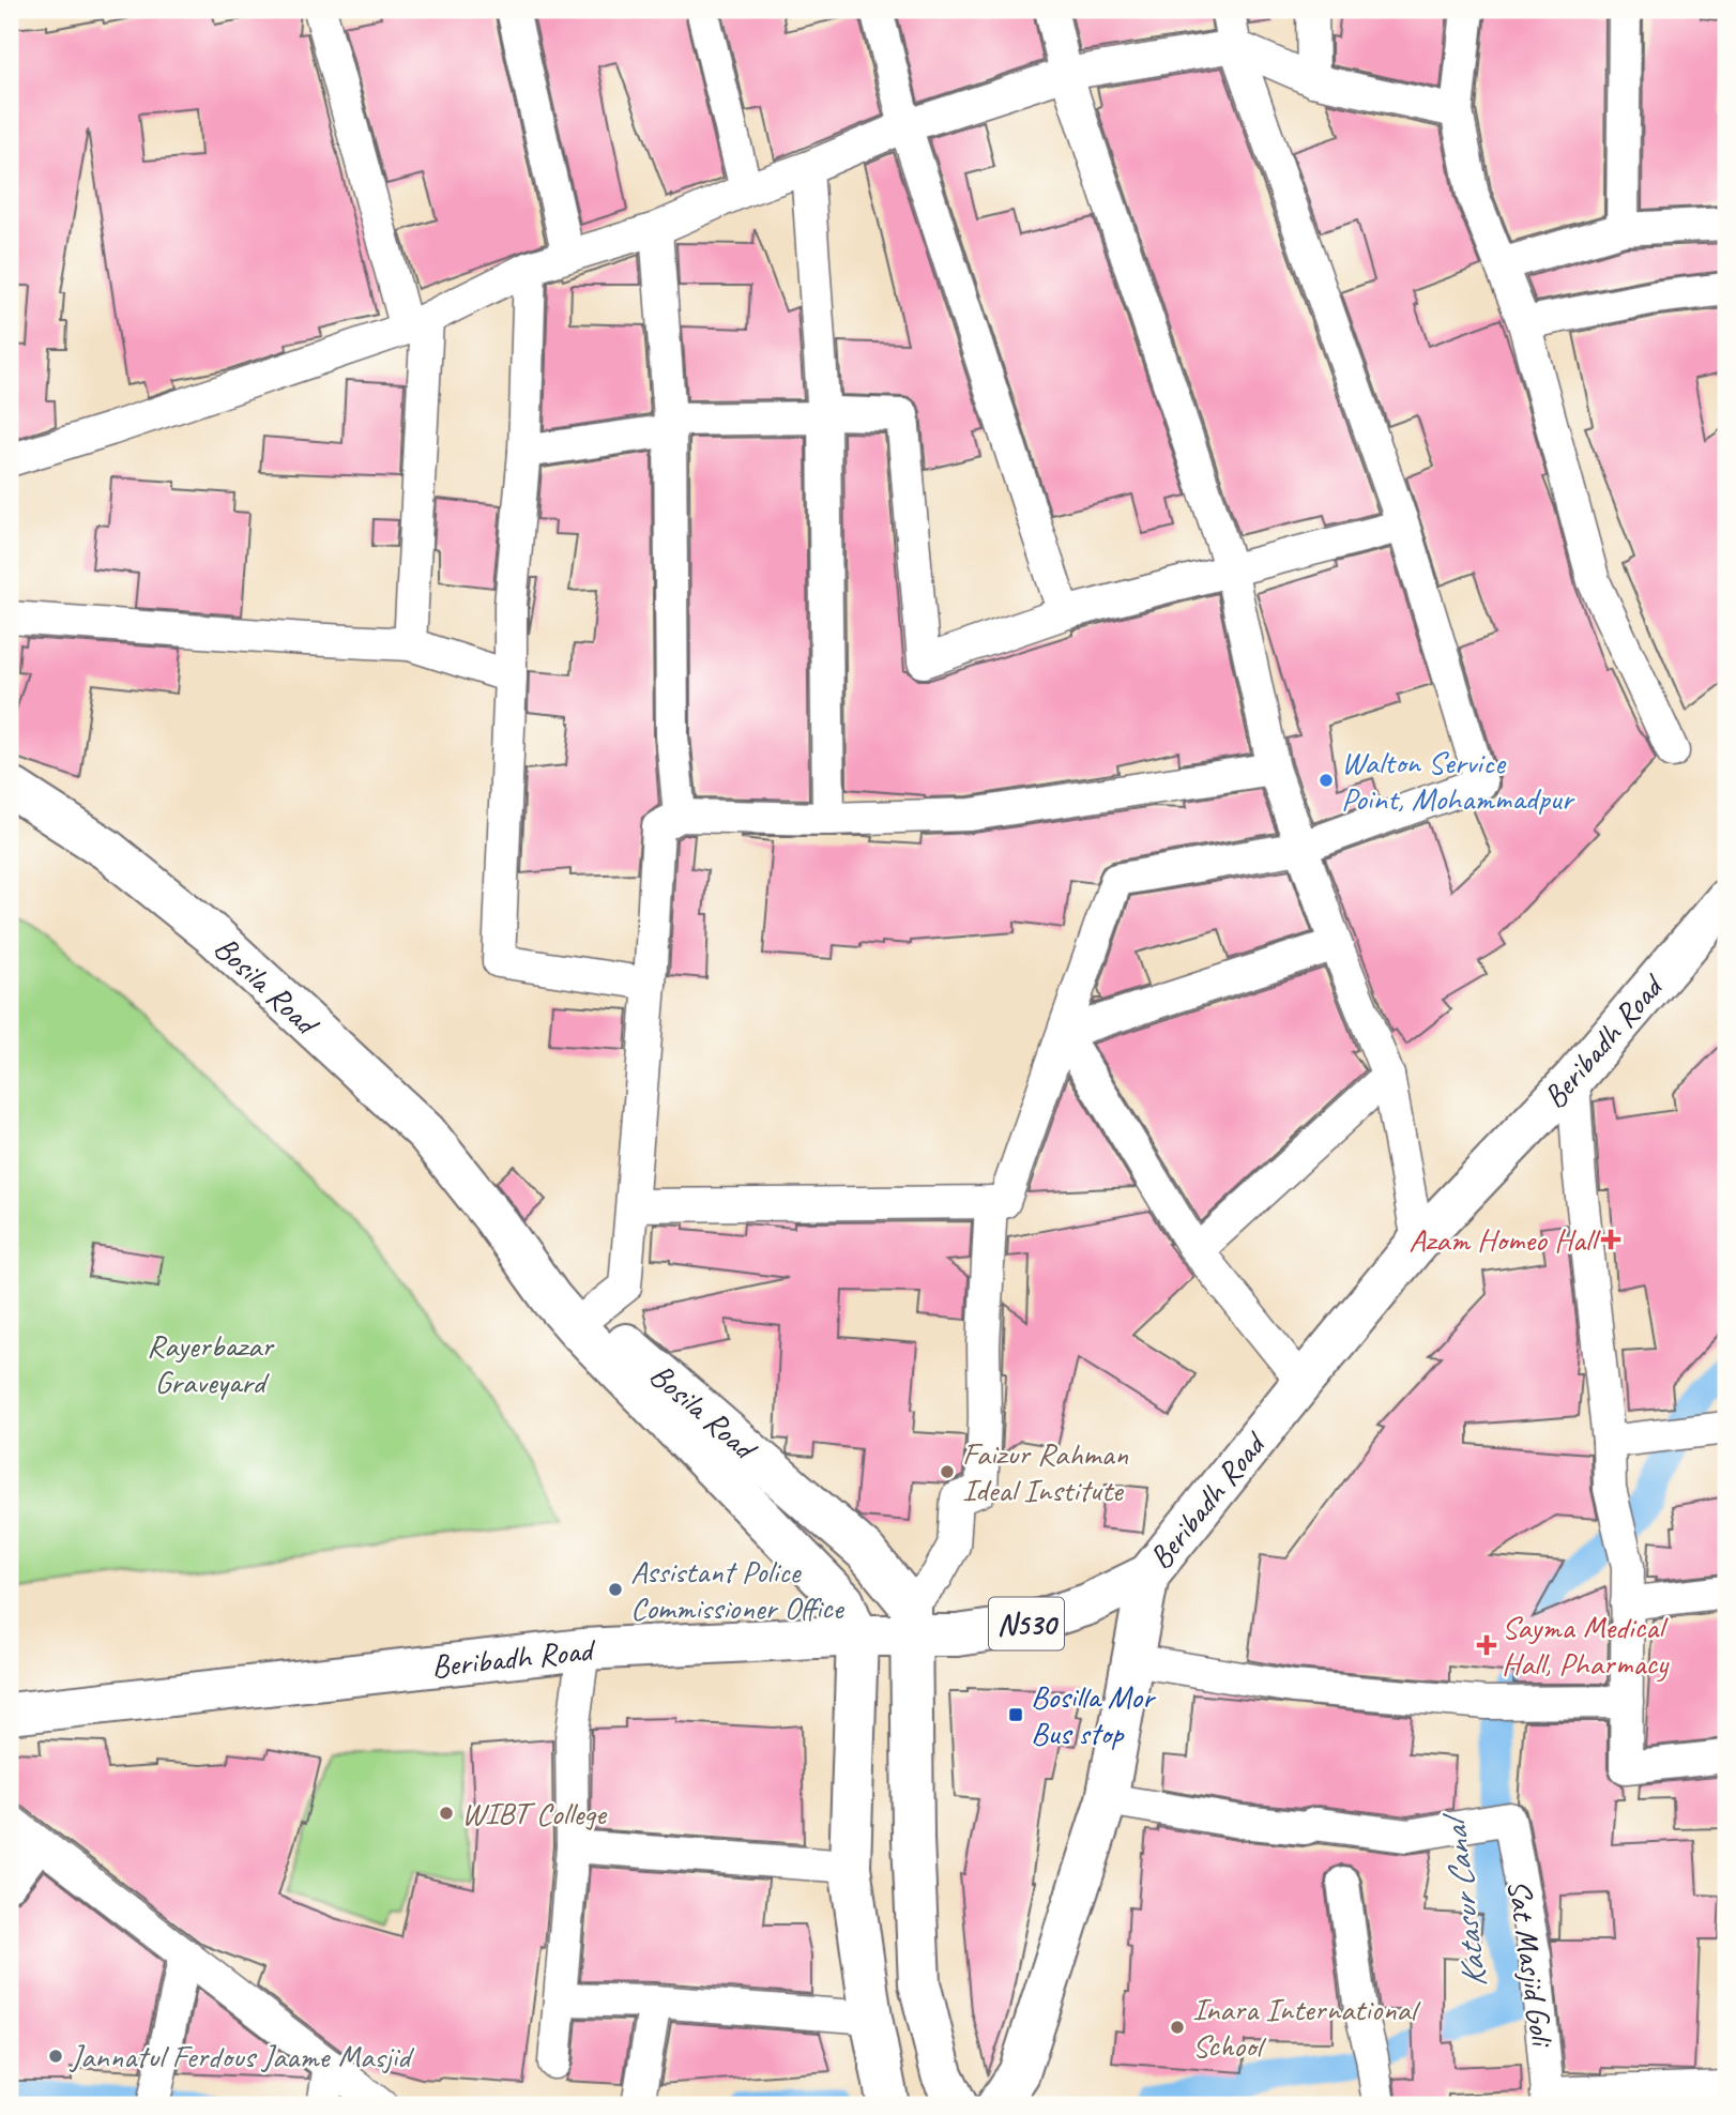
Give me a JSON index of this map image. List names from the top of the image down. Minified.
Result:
{"streets":{"main road":["Bosila Road","Beribadh Road","N530"],"street":["Sat Masjid Goli"]},"crossings":[["Bosila Road","Beribadh Road"]],"water":["Katasur Canal"],"parks":["Rayerbazar Graveyard"],"places":{"other":["Walton Service Point, Mohammadpur","Faizur Rahman Ideal Institute","Assistant Police Commissioner Office","WIBT College","Inara International School","Jannatul Ferdous Jaame Masjid"],"health":["Azam Homeo Hall","Sayma Medical Hall, Pharmacy"],"transit":["Bosilla Mor Bus stop"]}}
